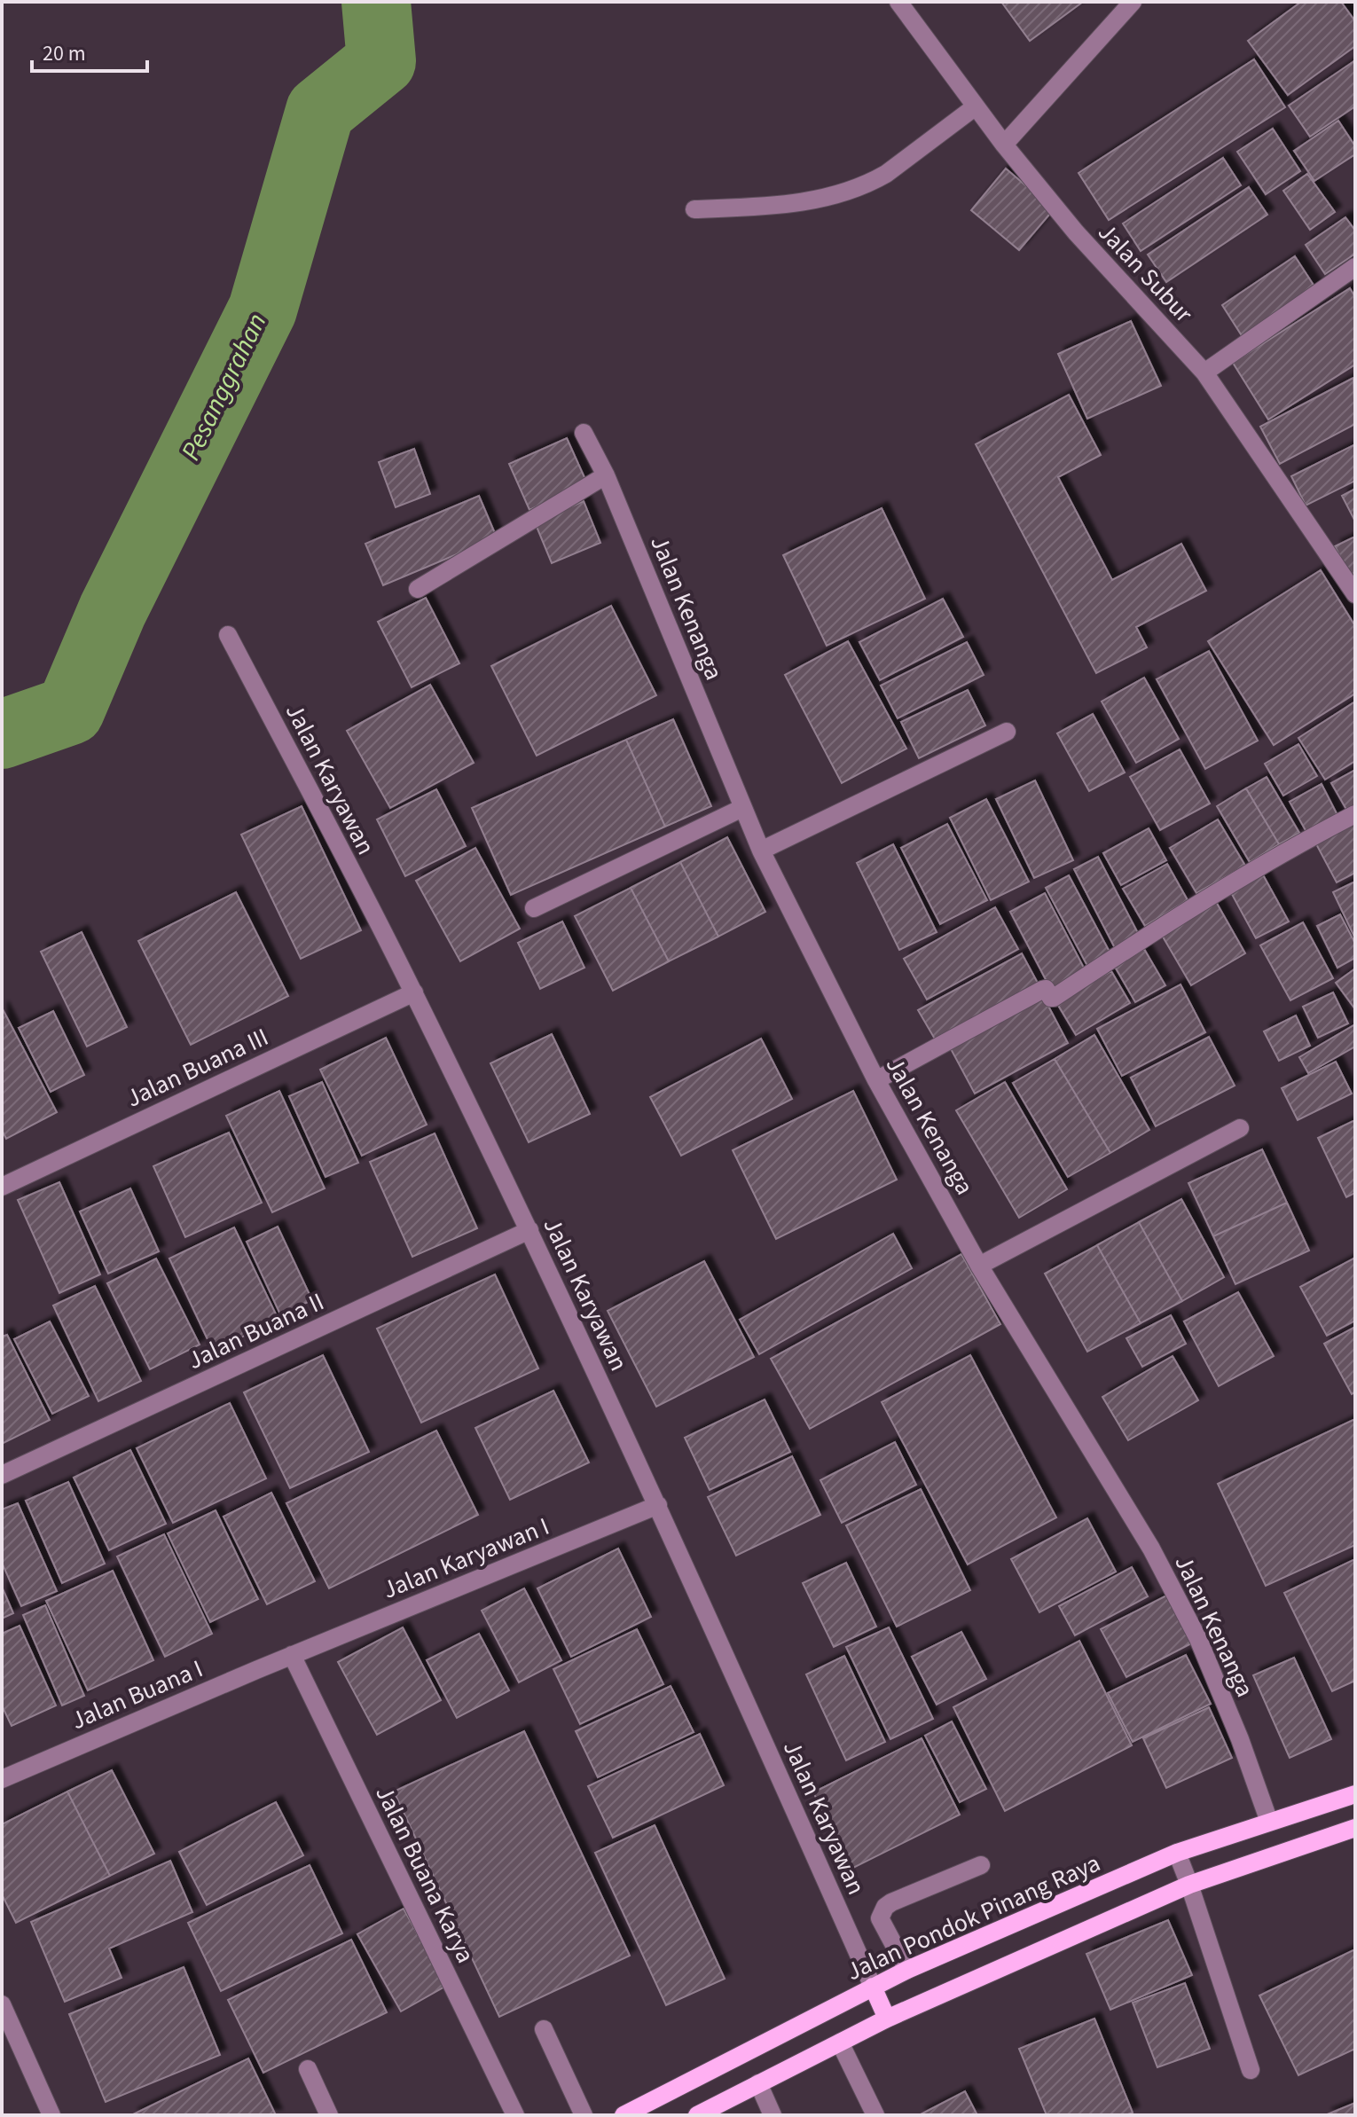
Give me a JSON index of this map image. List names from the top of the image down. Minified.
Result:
{"streets":{"main road":["Jalan Pondok Pinang Raya"],"street":["Jalan Subur","Jalan Kenanga","Jalan Karyawan","Jalan Buana III","Jalan Buana II","Jalan Karyawan I","Jalan Buana I","Jalan Buana Karya"]},"crossings":[["Jalan Kenanga","Jalan Pondok Pinang Raya"],["Jalan Karyawan","Jalan Buana III"],["Jalan Karyawan","Jalan Buana II"],["Jalan Karyawan","Jalan Karyawan I"],["Jalan Karyawan","Jalan Pondok Pinang Raya"],["Jalan Karyawan I","Jalan Buana I"],["Jalan Karyawan I","Jalan Buana Karya"],["Jalan Buana I","Jalan Buana Karya"]],"water":["Pesanggrahan"],"scale_bar":"20 m"}
